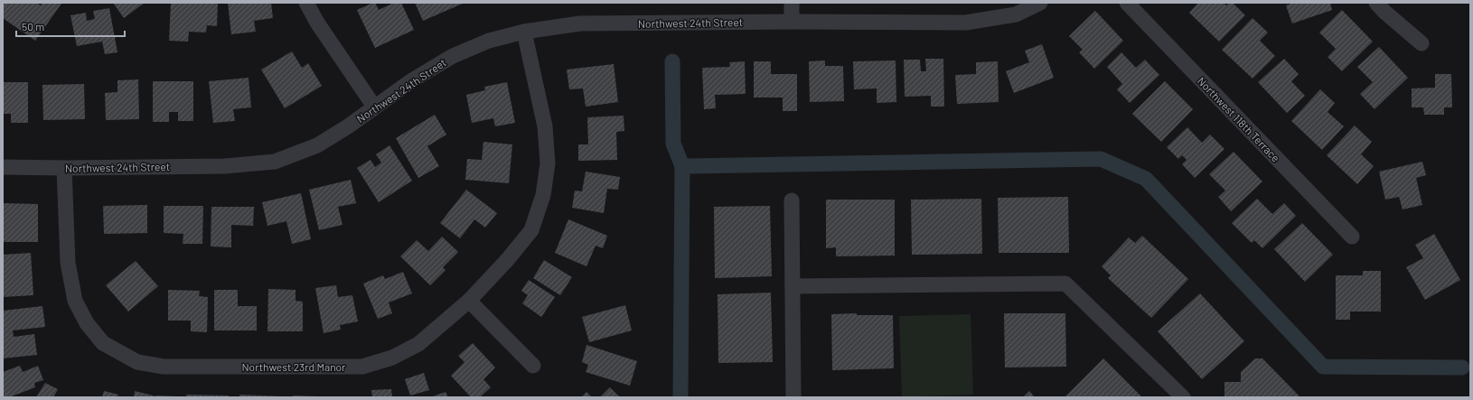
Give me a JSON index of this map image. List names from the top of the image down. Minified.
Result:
{"streets":{"street":["Northwest 24th Street","Northwest 118th Terrace","Northwest 23rd Manor"]},"crossings":[["Northwest 24th Street","Northwest 23rd Manor"]],"scale_bar":"50 m"}
